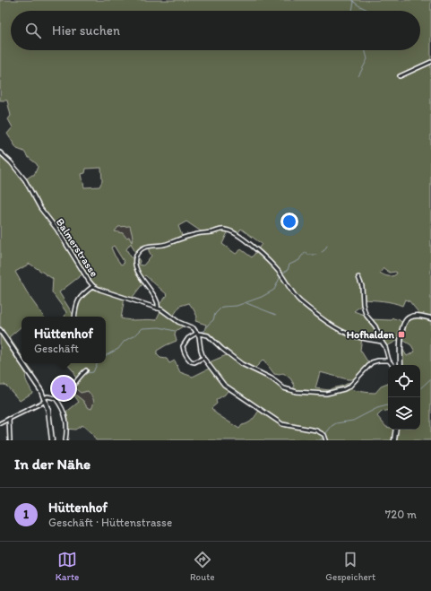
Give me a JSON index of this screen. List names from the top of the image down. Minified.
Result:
{"streets":{"street":["Balmerstrasse"]},"places":{"transit":["Hofhalden"]},"page":{"search":"Hier suchen","popup":["Hüttenhof","Geschäft"],"pins":"1","heading":"In der Nähe","list":[{"mark":"1","name":"Hüttenhof","note":"Geschäft · Hüttenstrasse","value":"720 m"}],"nav":["Karte","Route","Gespeichert"]}}
